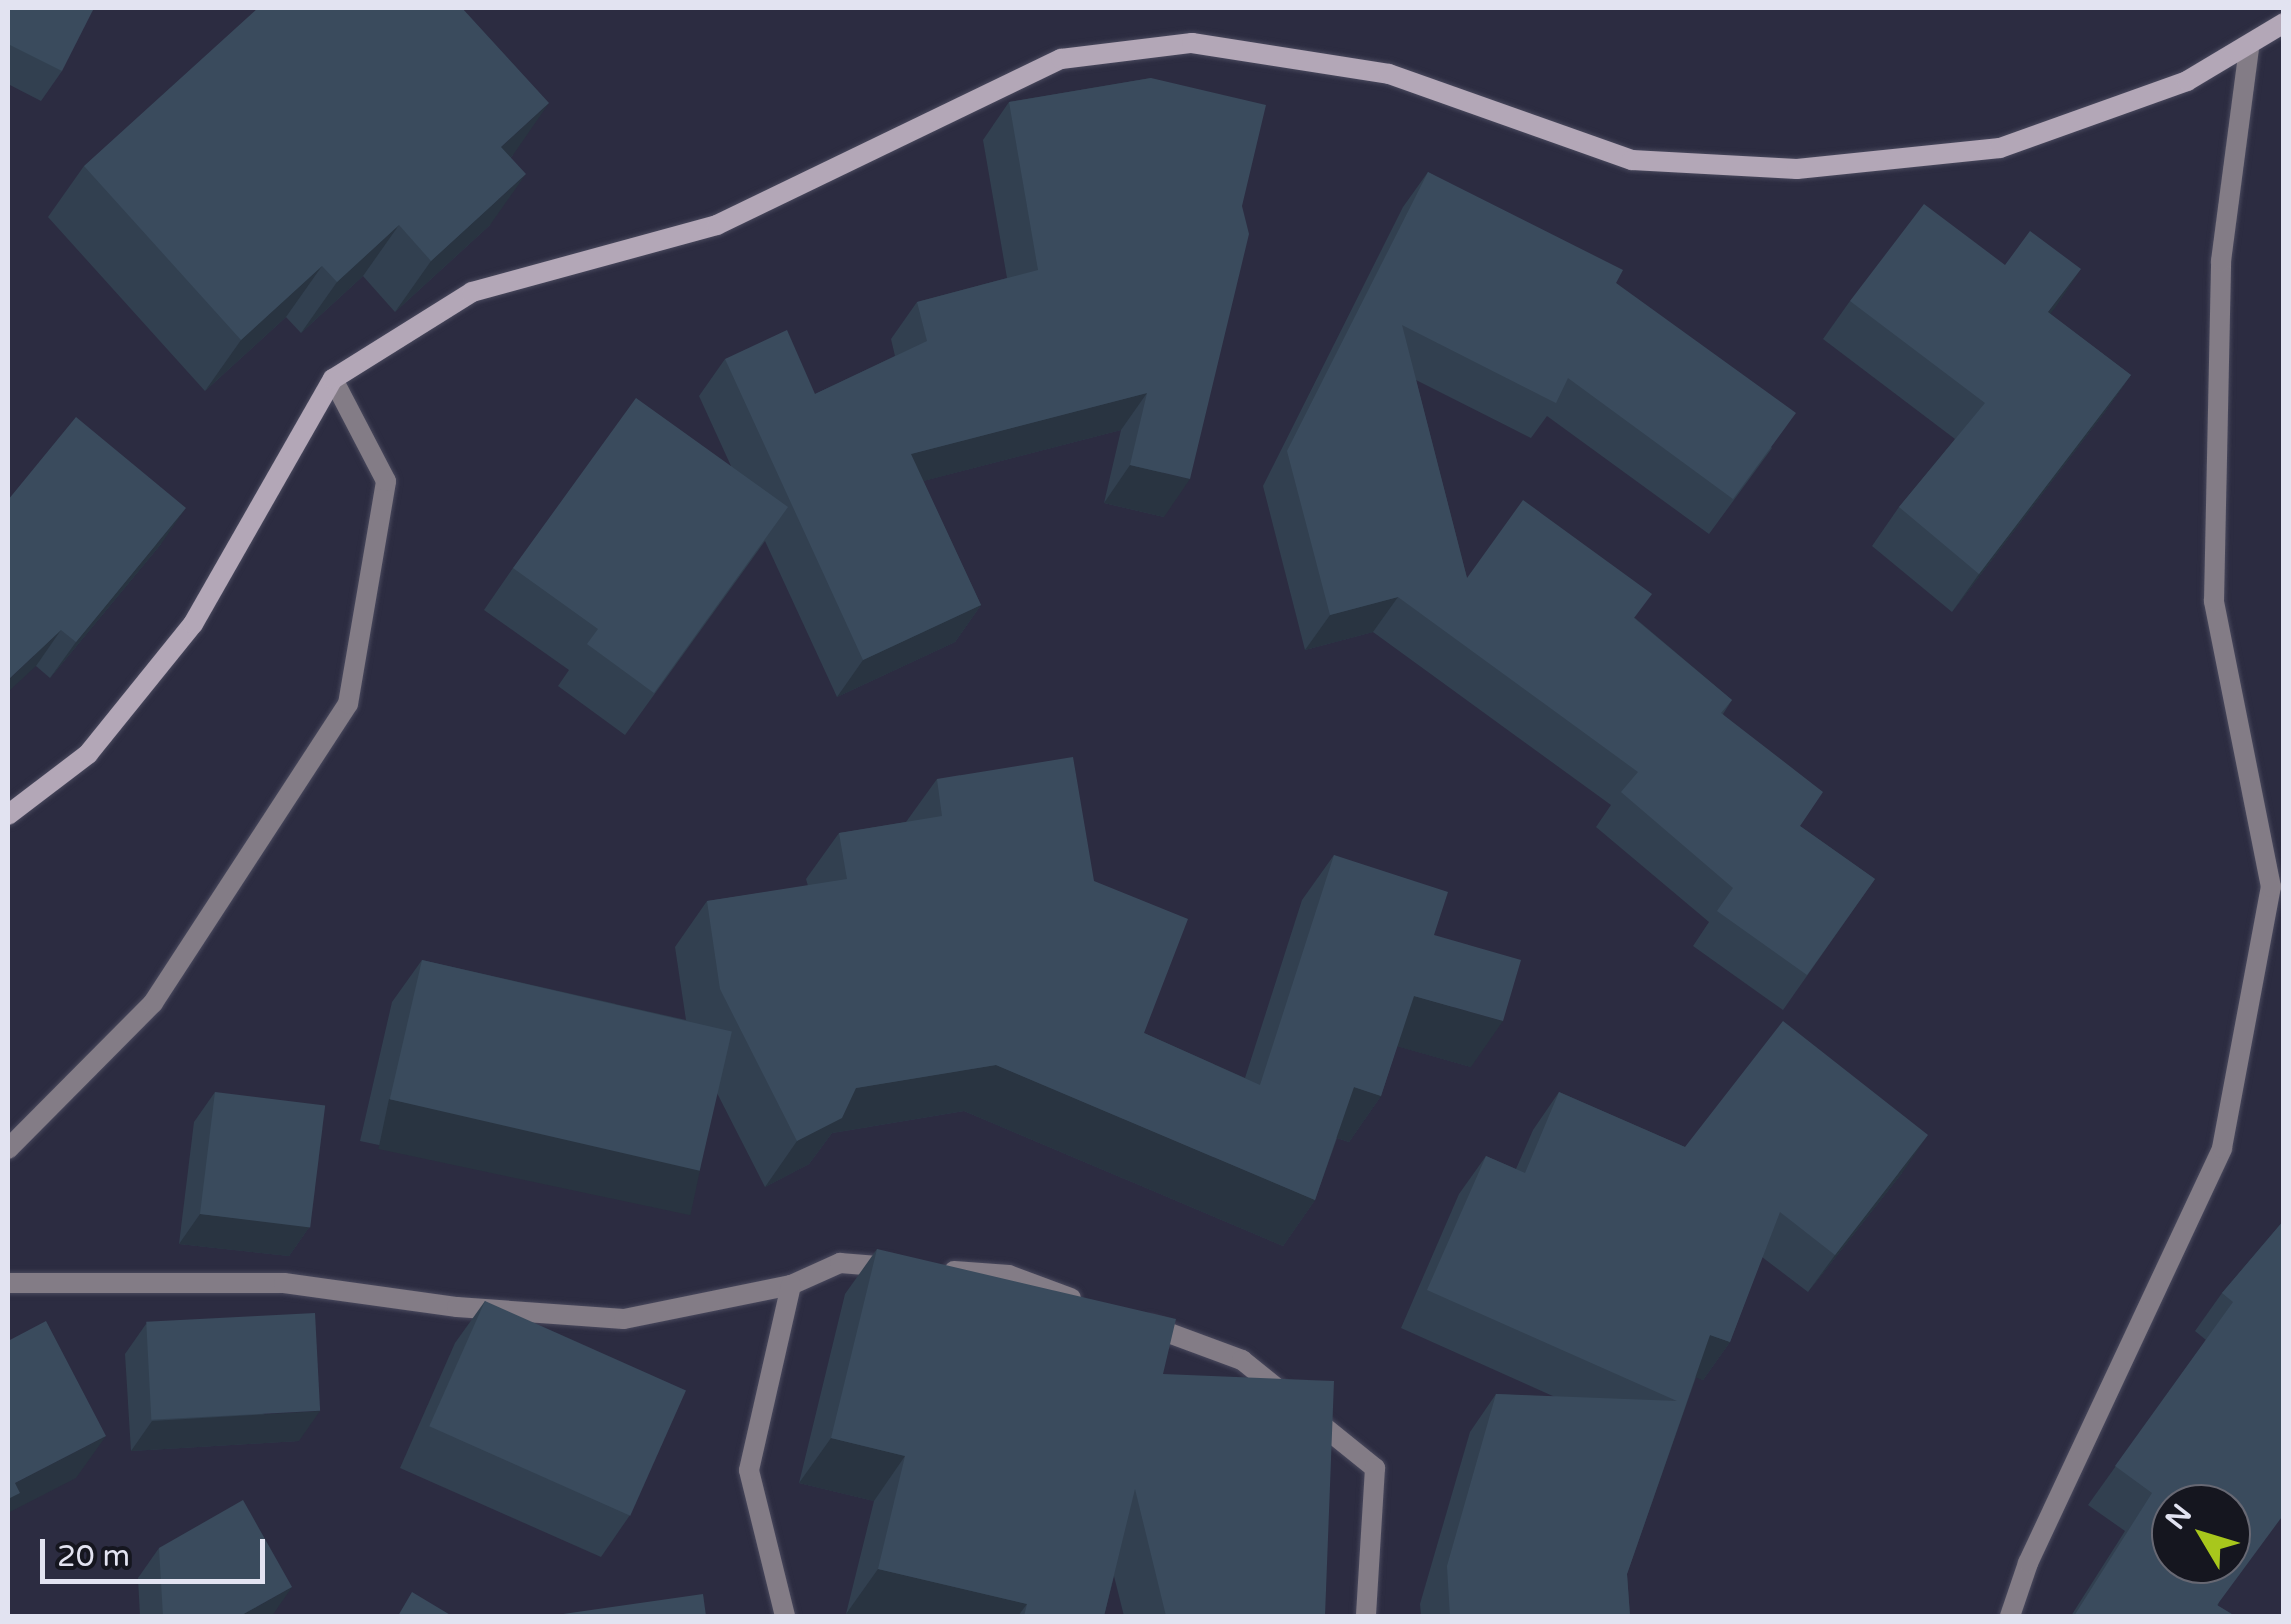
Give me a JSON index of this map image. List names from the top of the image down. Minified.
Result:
{"scale_bar":"20 m","north":"top left"}
